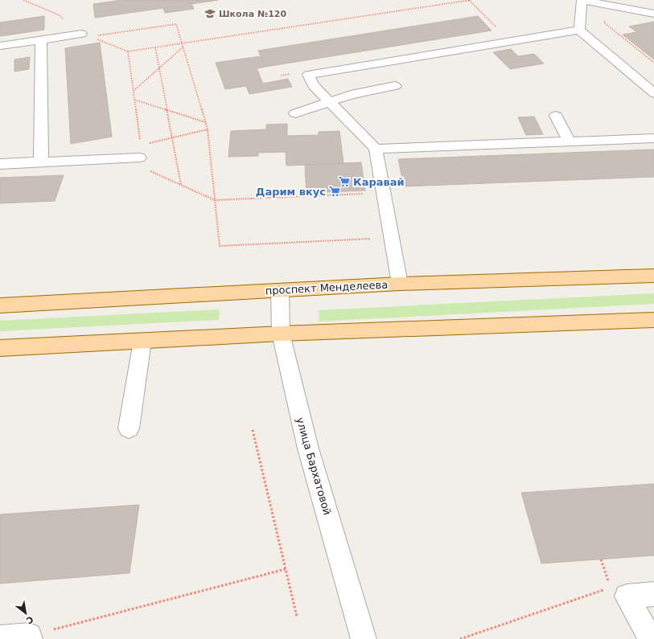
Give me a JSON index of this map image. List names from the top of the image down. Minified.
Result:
{"streets":{"main road":["проспект Менделеева"],"street":["улица Бархатовой"]},"crossings":[["проспект Менделеева","улица Бархатовой"]],"places":{"school or university":["Школа №120"],"supermarket":["Каравай","Дарим вкус"]},"north":"bottom right"}
